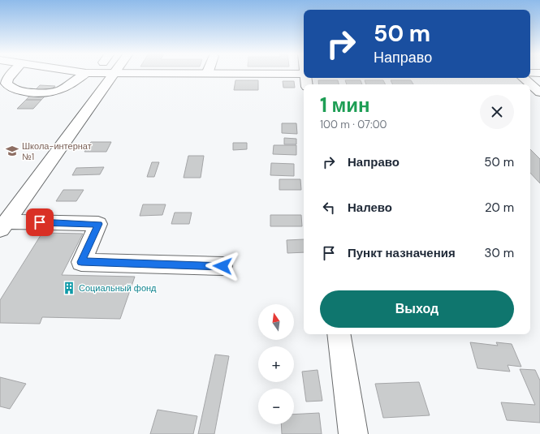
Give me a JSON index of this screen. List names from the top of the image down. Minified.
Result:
{"places":{"school or university":["Школа-интернат №1"],"building":["Социальный фонд"]},"north":"top","page":{"turn":["50 m","Направо"],"heading":["1 мин","100 m · 07:00"],"list":[{"name":"Направо","value":"50 m"},{"name":"Налево","value":"20 m"},{"name":"Пункт назначения","value":"30 m"}],"buttons":"Выход","map_buttons":["+","−"]}}
